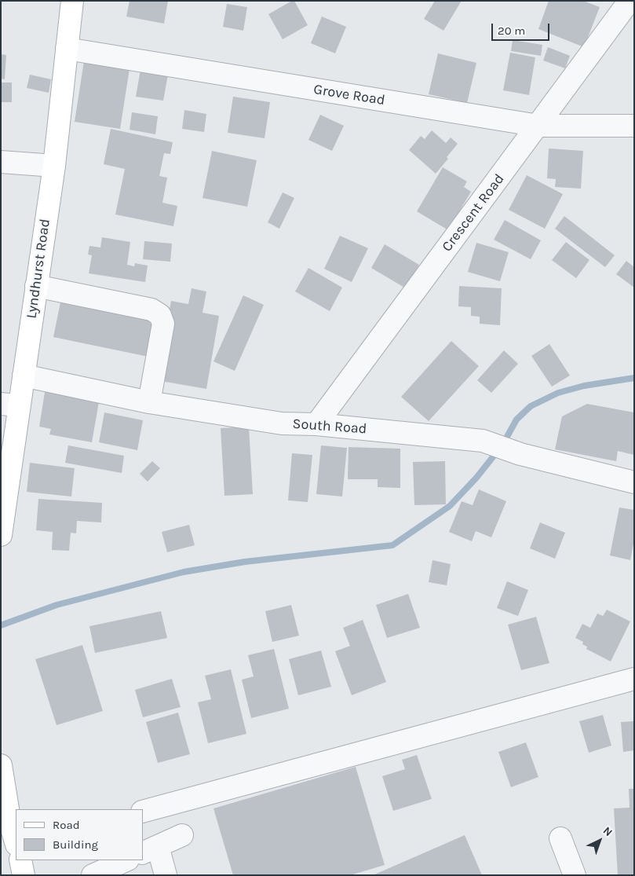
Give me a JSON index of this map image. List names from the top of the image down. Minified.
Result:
{"streets":{"main road":["Lyndhurst Road"],"street":["Grove Road","Crescent Road","South Road"]},"crossings":[["Grove Road","Crescent Road"],["Grove Road","Lyndhurst Road"],["Crescent Road","South Road"],["Lyndhurst Road","South Road"]],"legend":["Road","Building"],"scale_bar":"20 m","north":"top right"}
